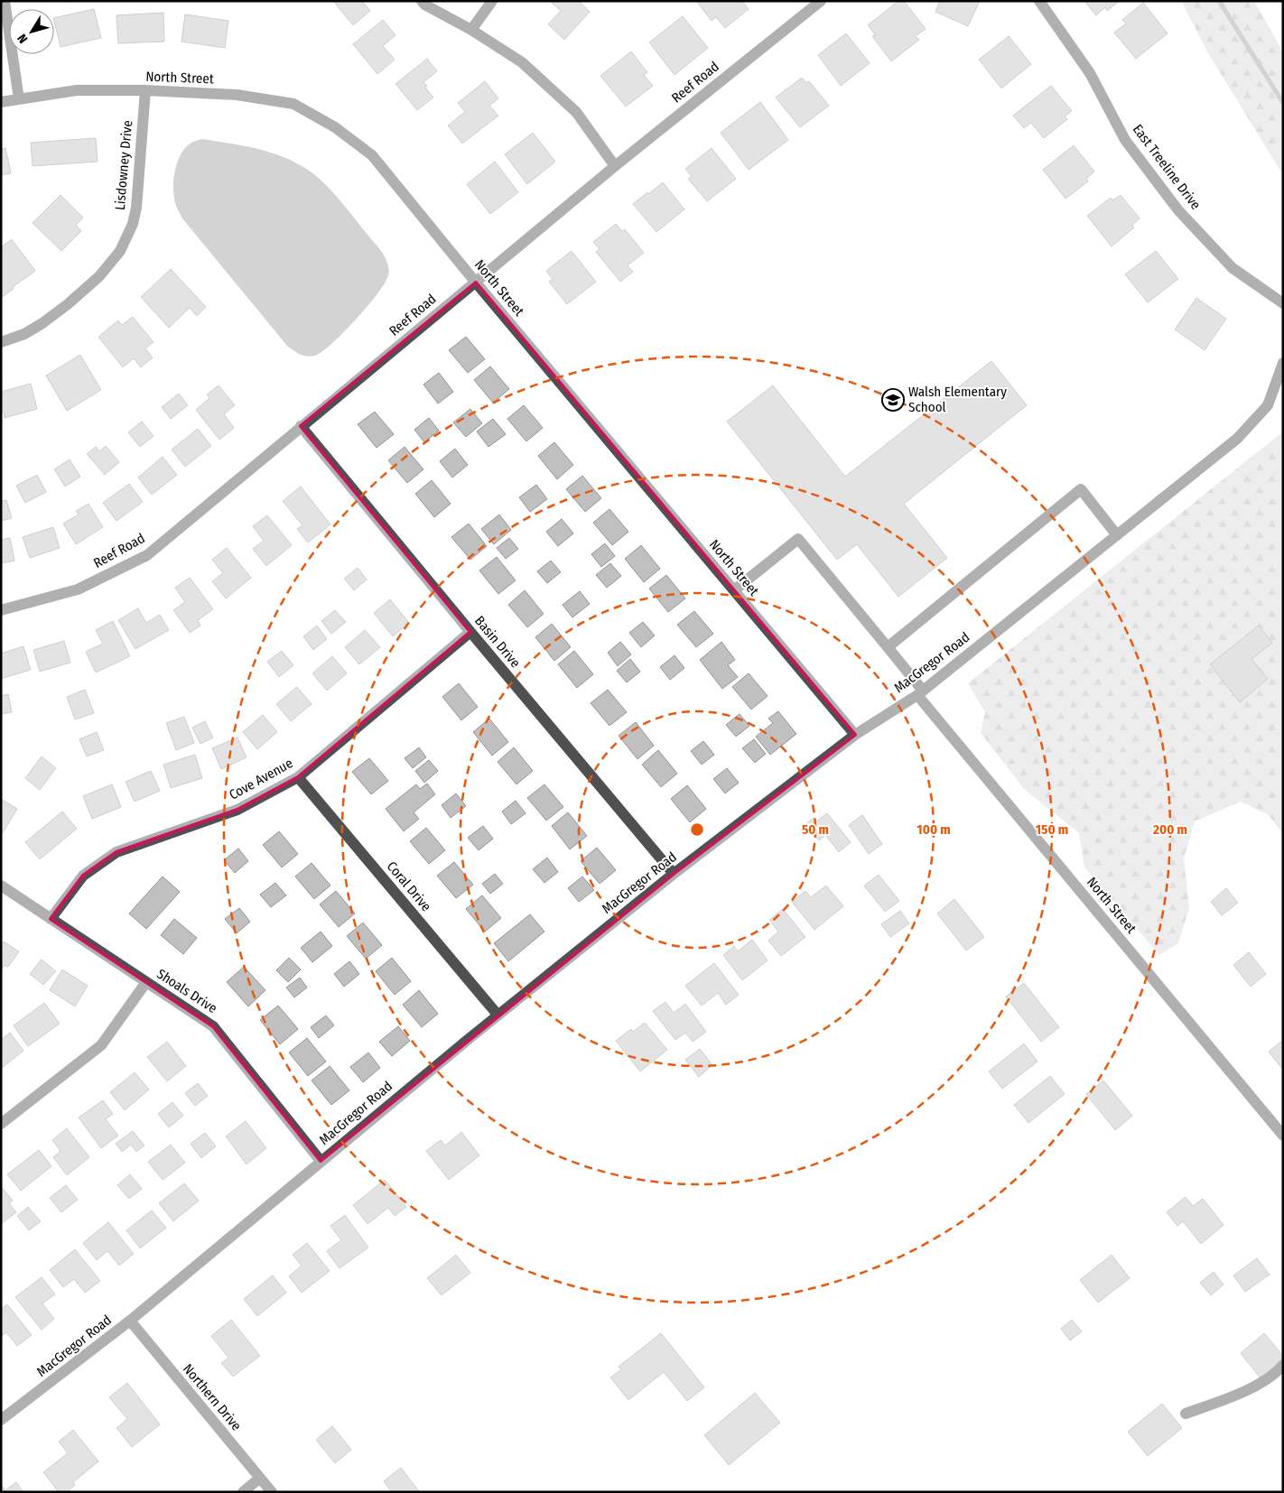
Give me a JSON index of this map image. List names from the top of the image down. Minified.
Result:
{"streets":{"street":["North Street","Reef Road","Lisdowney Drive","East Treeline Drive","Basin Drive","MacGregor Road","Cove Avenue","Coral Drive","Shoals Drive","Northern Drive"]},"crossings":[["North Street","Reef Road"],["North Street","Lisdowney Drive"],["North Street","MacGregor Road"],["Reef Road","Basin Drive"],["Basin Drive","MacGregor Road"],["Basin Drive","Cove Avenue"],["MacGregor Road","Coral Drive"],["MacGregor Road","Shoals Drive"],["MacGregor Road","Northern Drive"],["Cove Avenue","Coral Drive"],["Cove Avenue","Shoals Drive"]],"places":{"school or university":["Walsh Elementary School"]},"north":"bottom left","rings":["50 m","100 m","150 m","200 m"]}
